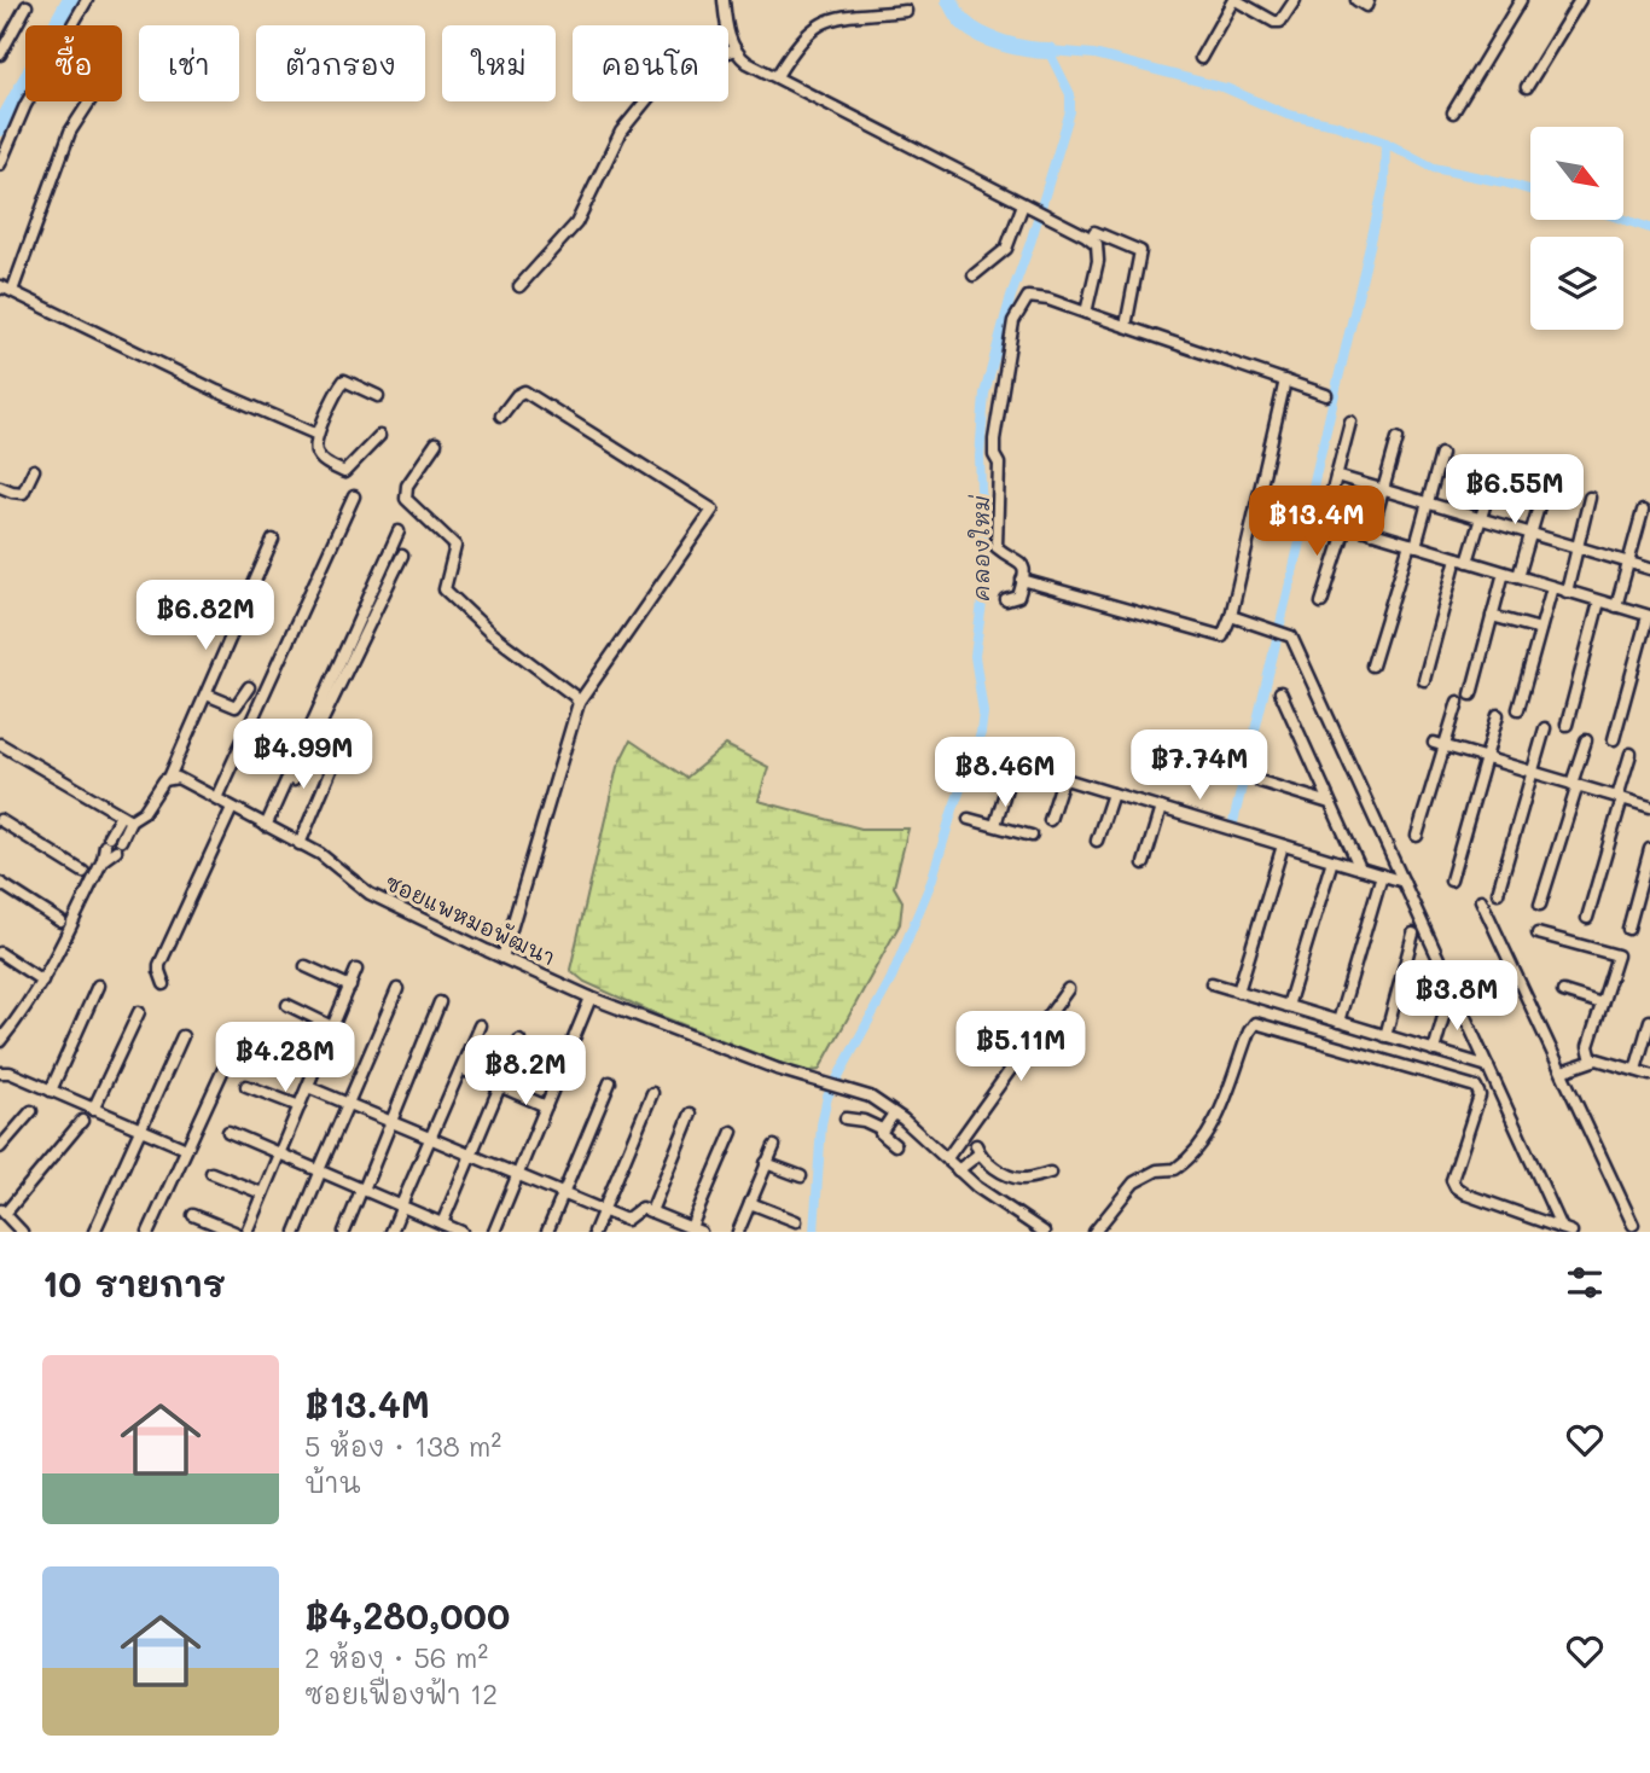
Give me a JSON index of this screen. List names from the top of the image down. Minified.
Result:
{"streets":{"street":["ซอยแพหมอพัฒนา"]},"water":["คลองใหม่"],"north":"bottom right","page":{"chip":["ซื้อ","เช่า","ตัวกรอง","ใหม่","คอนโด"],"price":["฿6.55M","฿13.4M","฿6.82M","฿4.99M","฿7.74M","฿8.46M","฿3.8M","฿5.11M","฿4.28M","฿8.2M"],"heading":"10 รายการ","list":[{"name":"฿13.4M","note":"5 ห้อง · 138 m² · บ้าน"},{"name":"฿4,280,000","note":"2 ห้อง · 56 m² · ซอยเฟื่องฟ้า 12"}]}}
